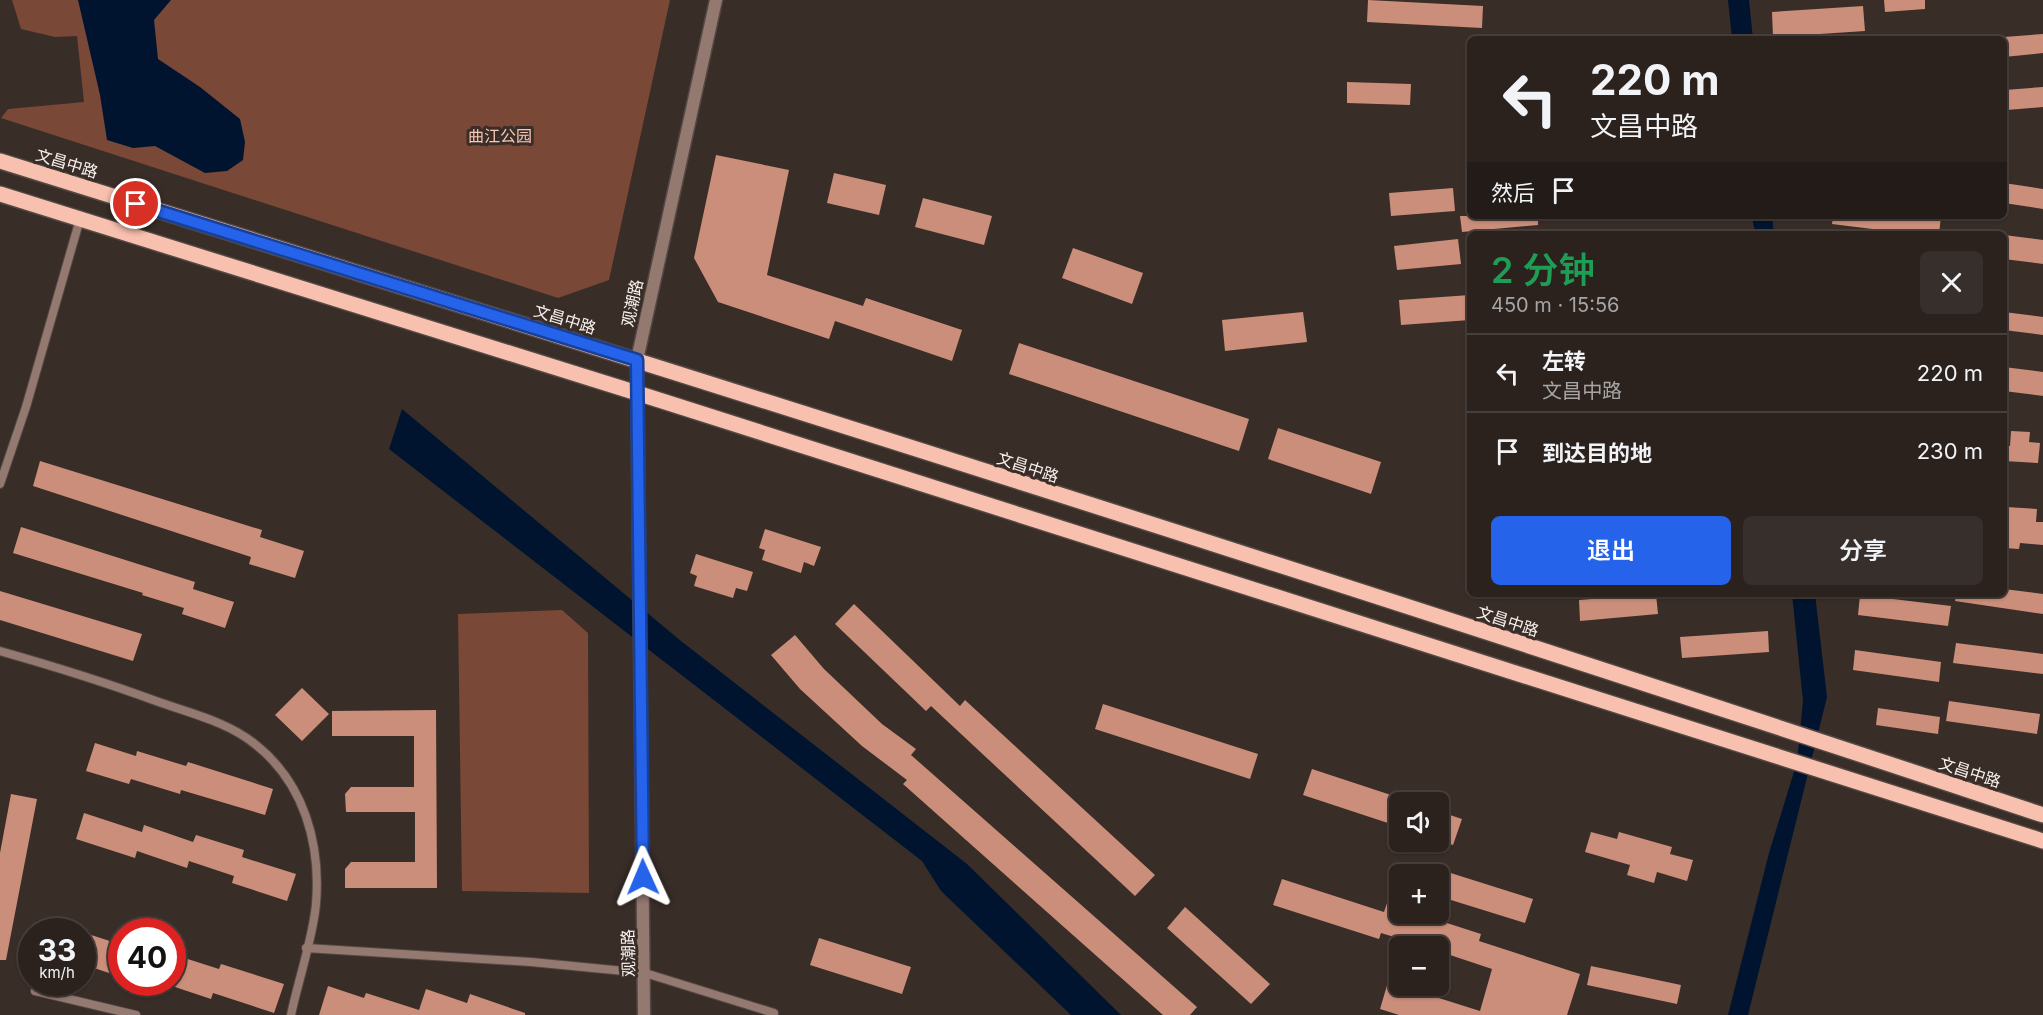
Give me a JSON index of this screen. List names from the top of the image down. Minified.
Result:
{"streets":{"main road":["文昌中路"],"street":["观潮路"]},"crossings":[["文昌中路","观潮路"]],"parks":["曲江公园"],"page":{"turn":["220 m","文昌中路"],"then":"然后","heading":["2 分钟","450 m · 15:56"],"list":[{"name":"左转","note":"文昌中路","value":"220 m"},{"name":"到达目的地","value":"230 m"}],"buttons":["退出","分享"],"map_buttons":["+","−"],"speed":"33 km/h","limit":"40"}}
